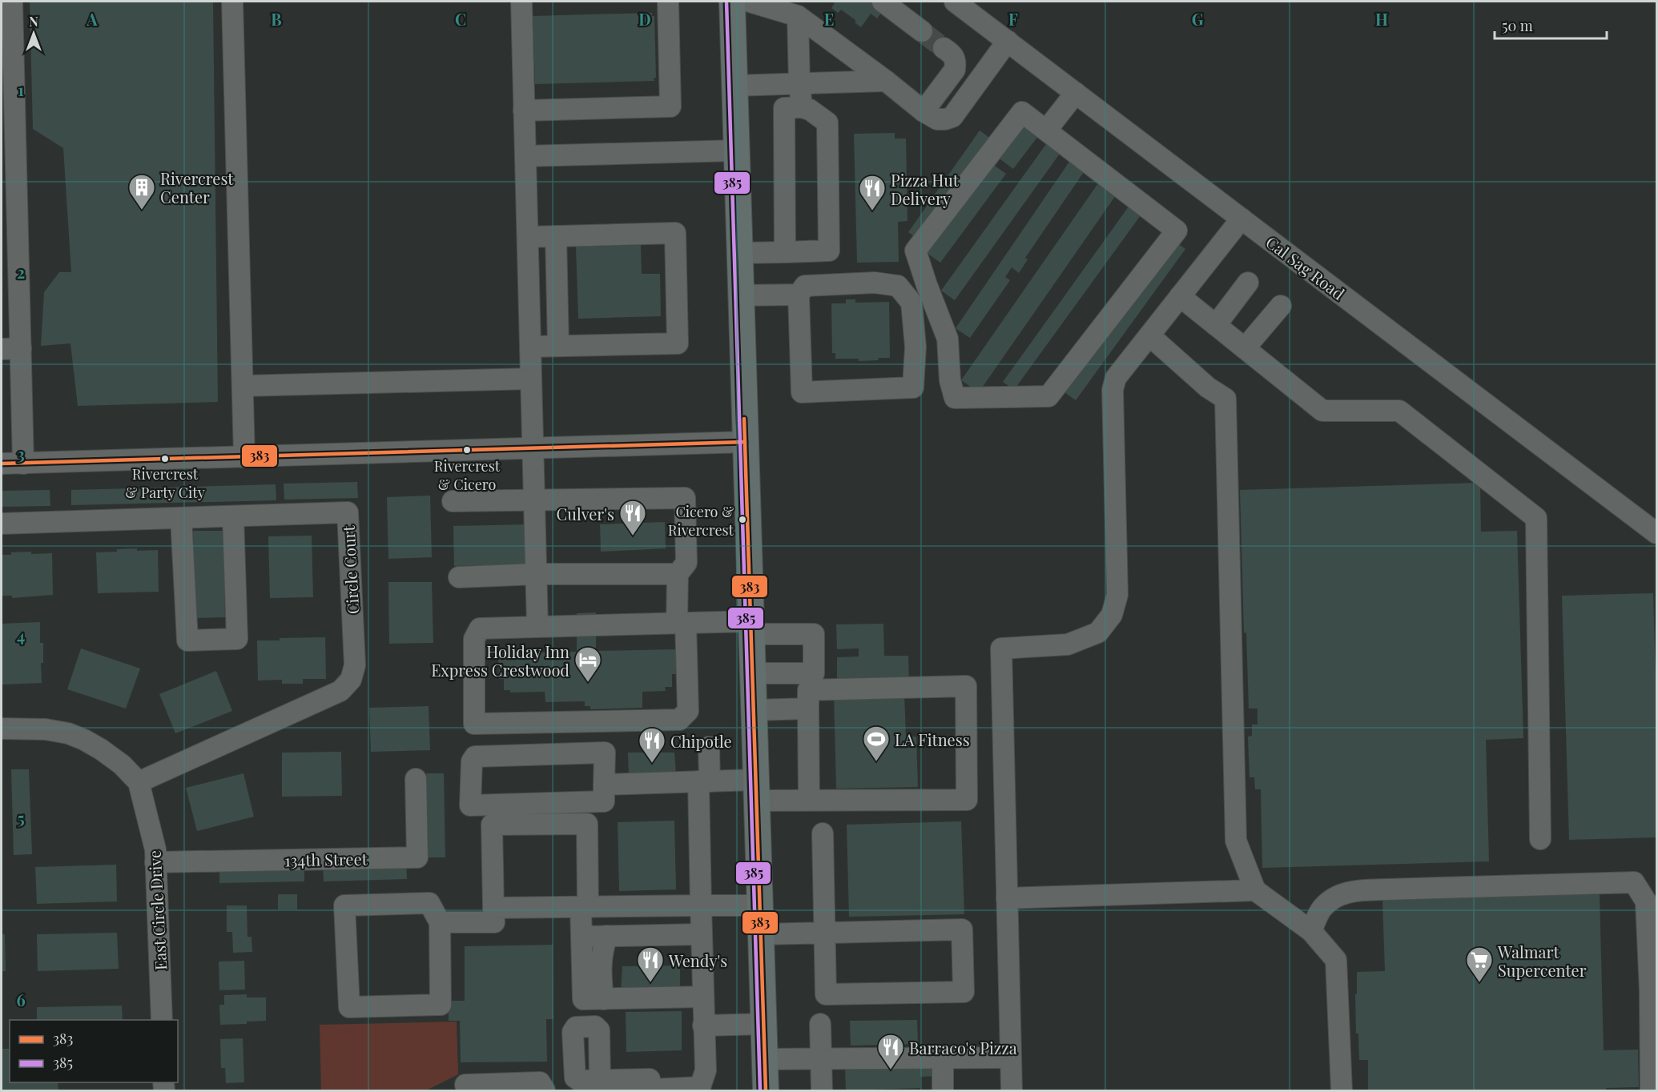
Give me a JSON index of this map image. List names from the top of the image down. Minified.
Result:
{"streets":{"street":["Cal Sag Road","Circle Court","134th Street","East Circle Drive"]},"crossings":[["Circle Court","East Circle Drive"],["134th Street","East Circle Drive"]],"places":{"building":["Rivercrest Center"],"restaurant":["Pizza Hut Delivery","Culver's","Chipotle","Wendy's","Barraco's Pizza"],"other":["Rivercrest & Cicero","Rivercrest & Party City","Cicero & Rivercrest"],"hotel":["Holiday Inn Express Crestwood"],"sports":["LA Fitness"],"supermarket":["Walmart Supercenter"]},"lines":["transit line 385","transit line 383"],"legend":["383","385"],"scale_bar":"50 m","north":"top","grid":{"columns":["A","B","C","D","E","F","G","H"],"rows":["1","2","3","4","5","6"]}}
